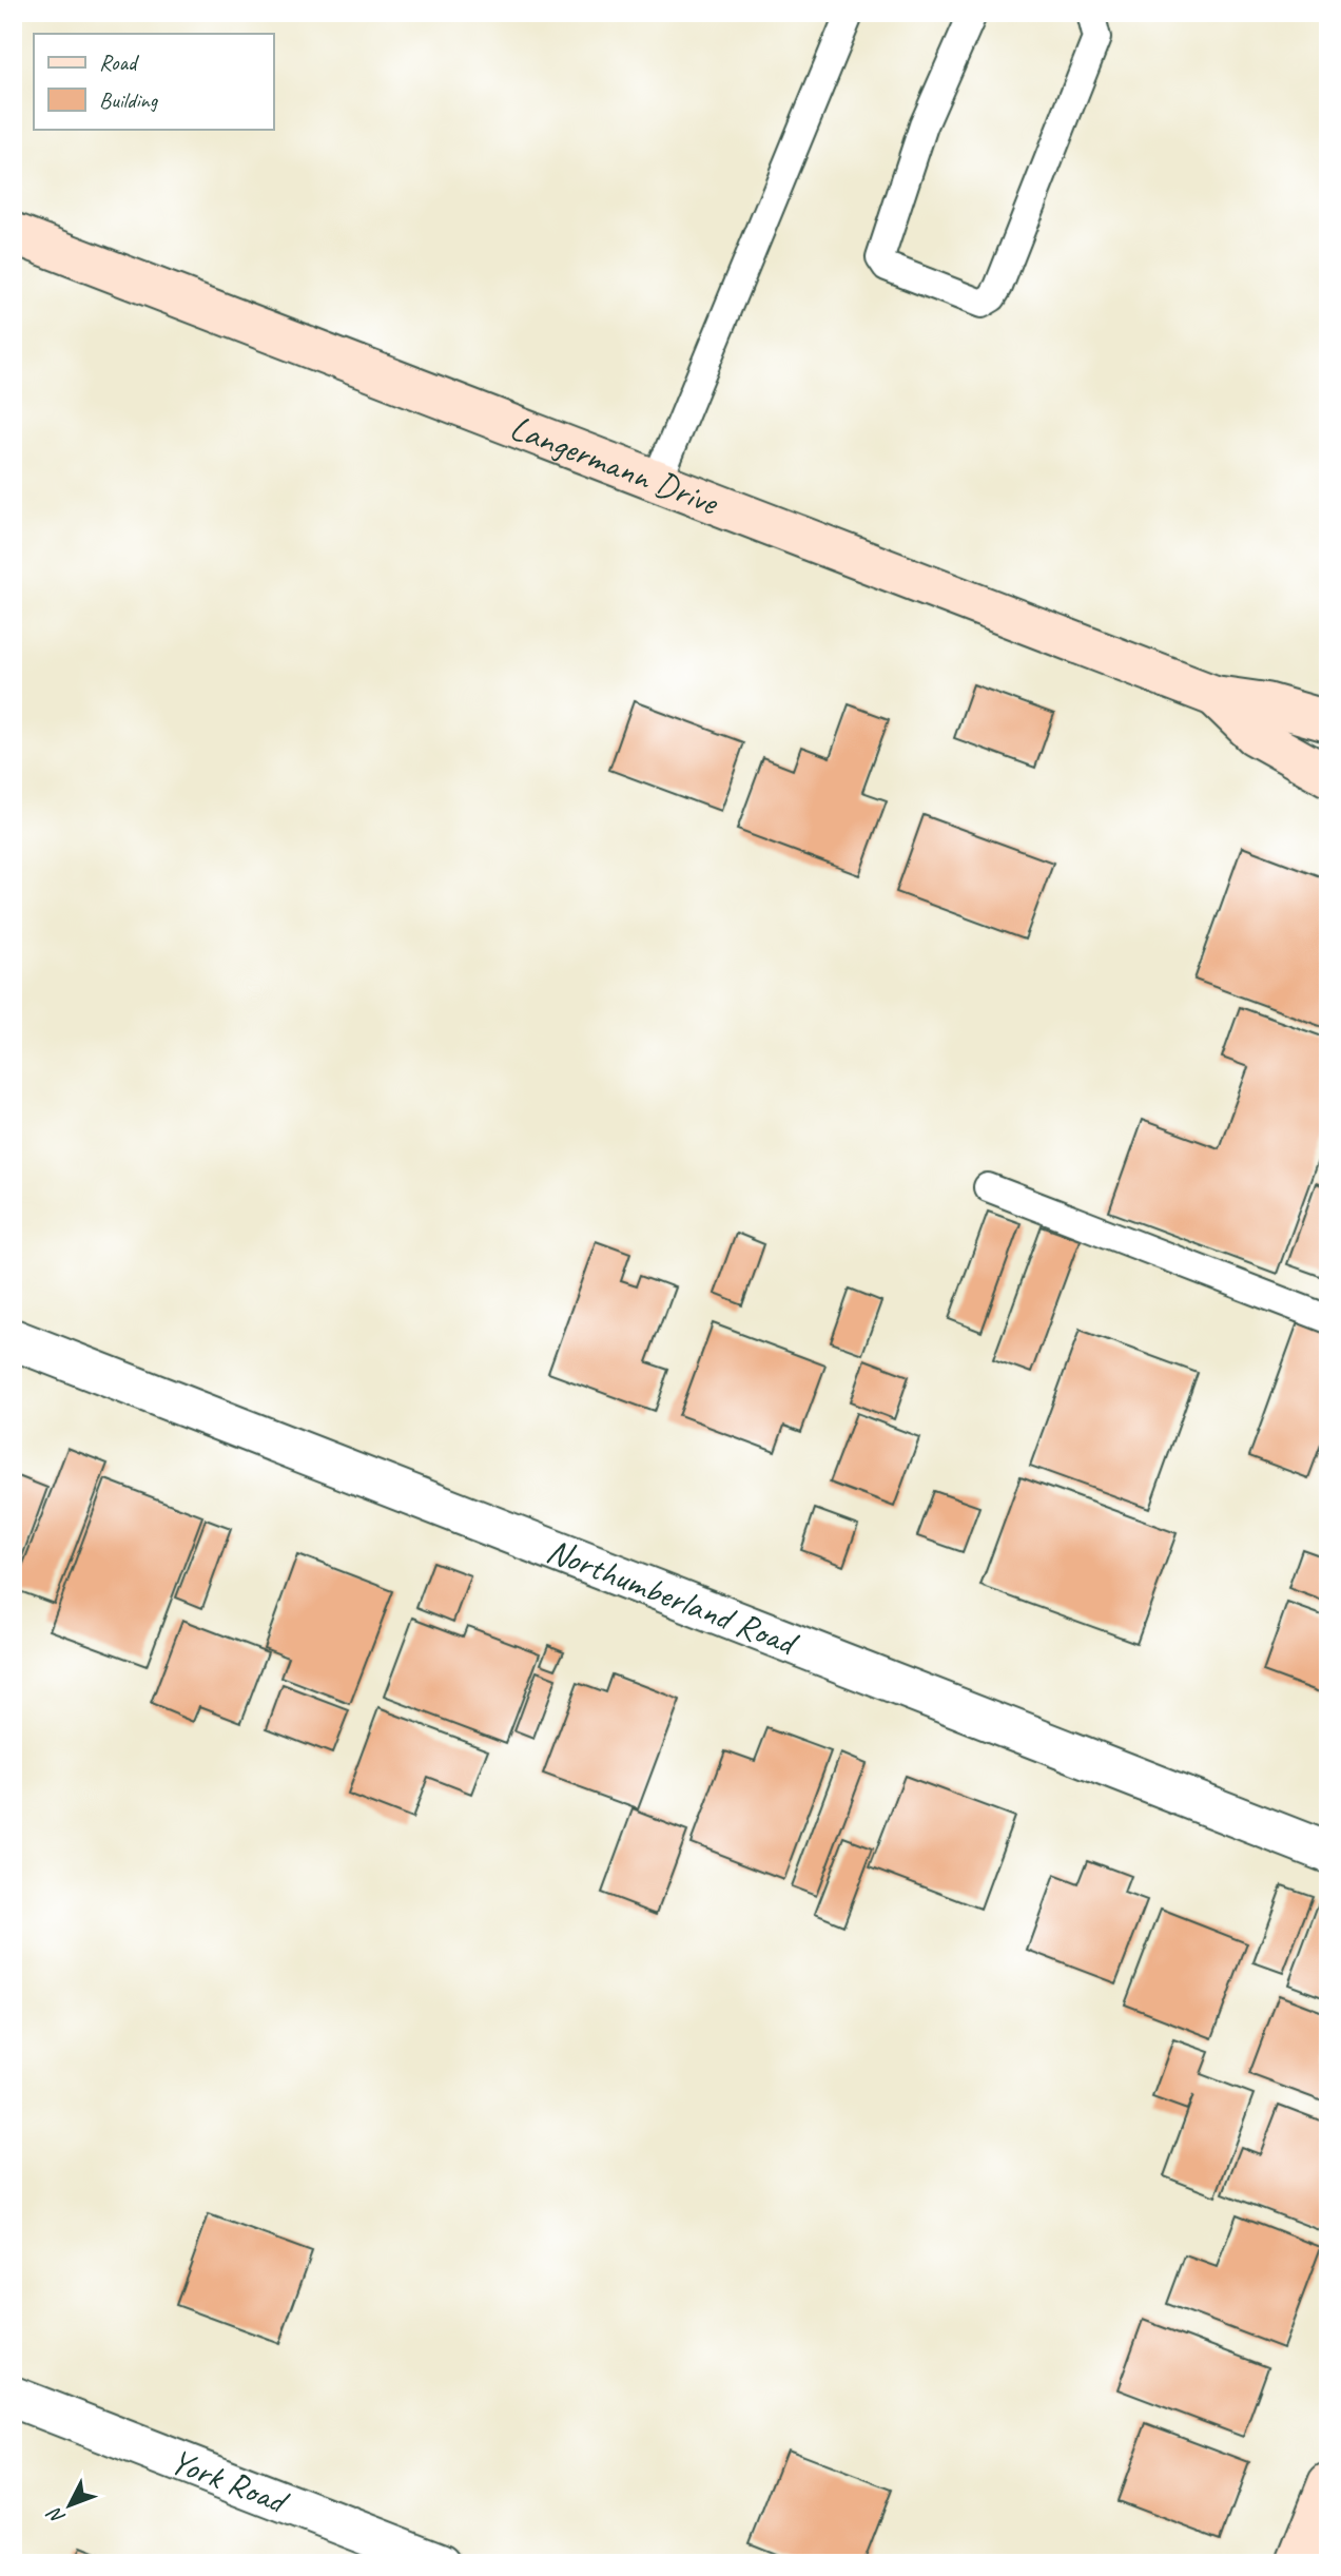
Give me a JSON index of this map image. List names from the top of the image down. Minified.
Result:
{"streets":{"main road":["Langermann Drive"],"street":["Northumberland Road","York Road"]},"legend":["Road","Building"],"north":"bottom left"}
